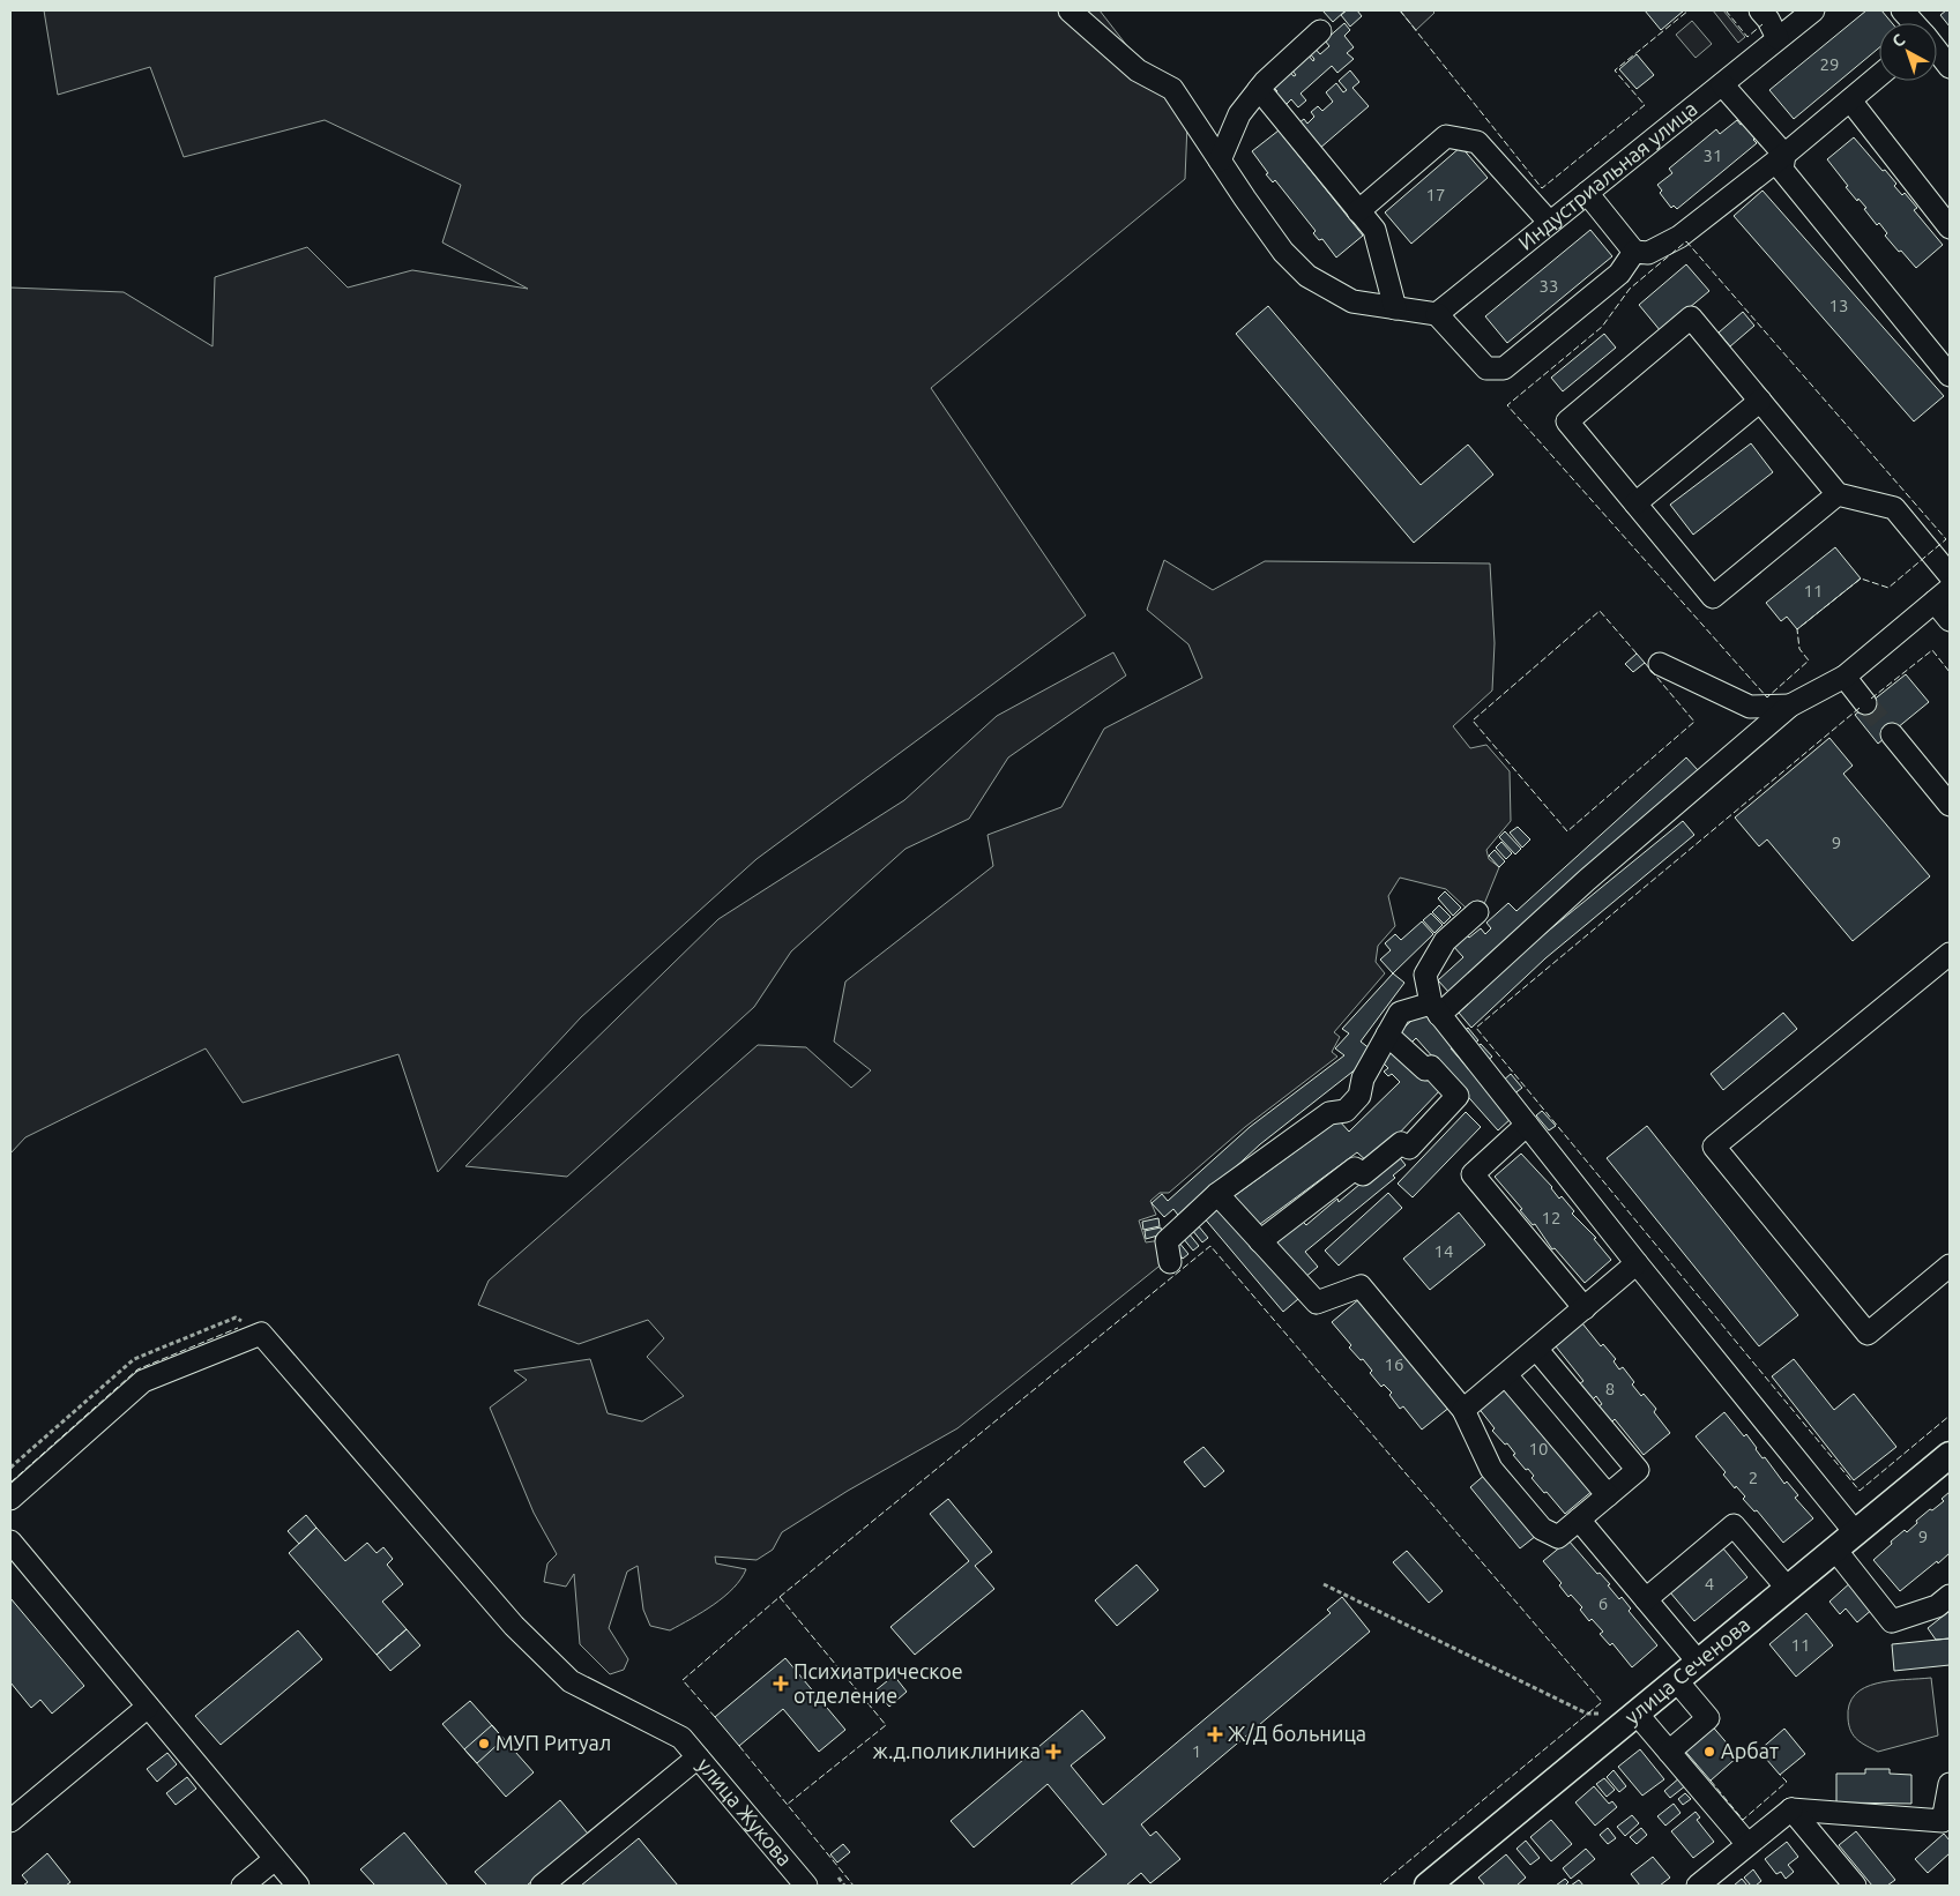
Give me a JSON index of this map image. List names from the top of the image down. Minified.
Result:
{"streets":{"main road":["улица Сеченова"],"street":["Индустриальная улица","улица Жукова"]},"places":{"health":["Психиатрическое отделение","Ж/Д больница","ж.д.поликлиника"],"other":["МУП Ритуал","Арбат"]},"house_numbers":["29","31","17","33","13","11","9","12","14","16","8","10","2","9","4","6","11","1"],"north":"top left"}
